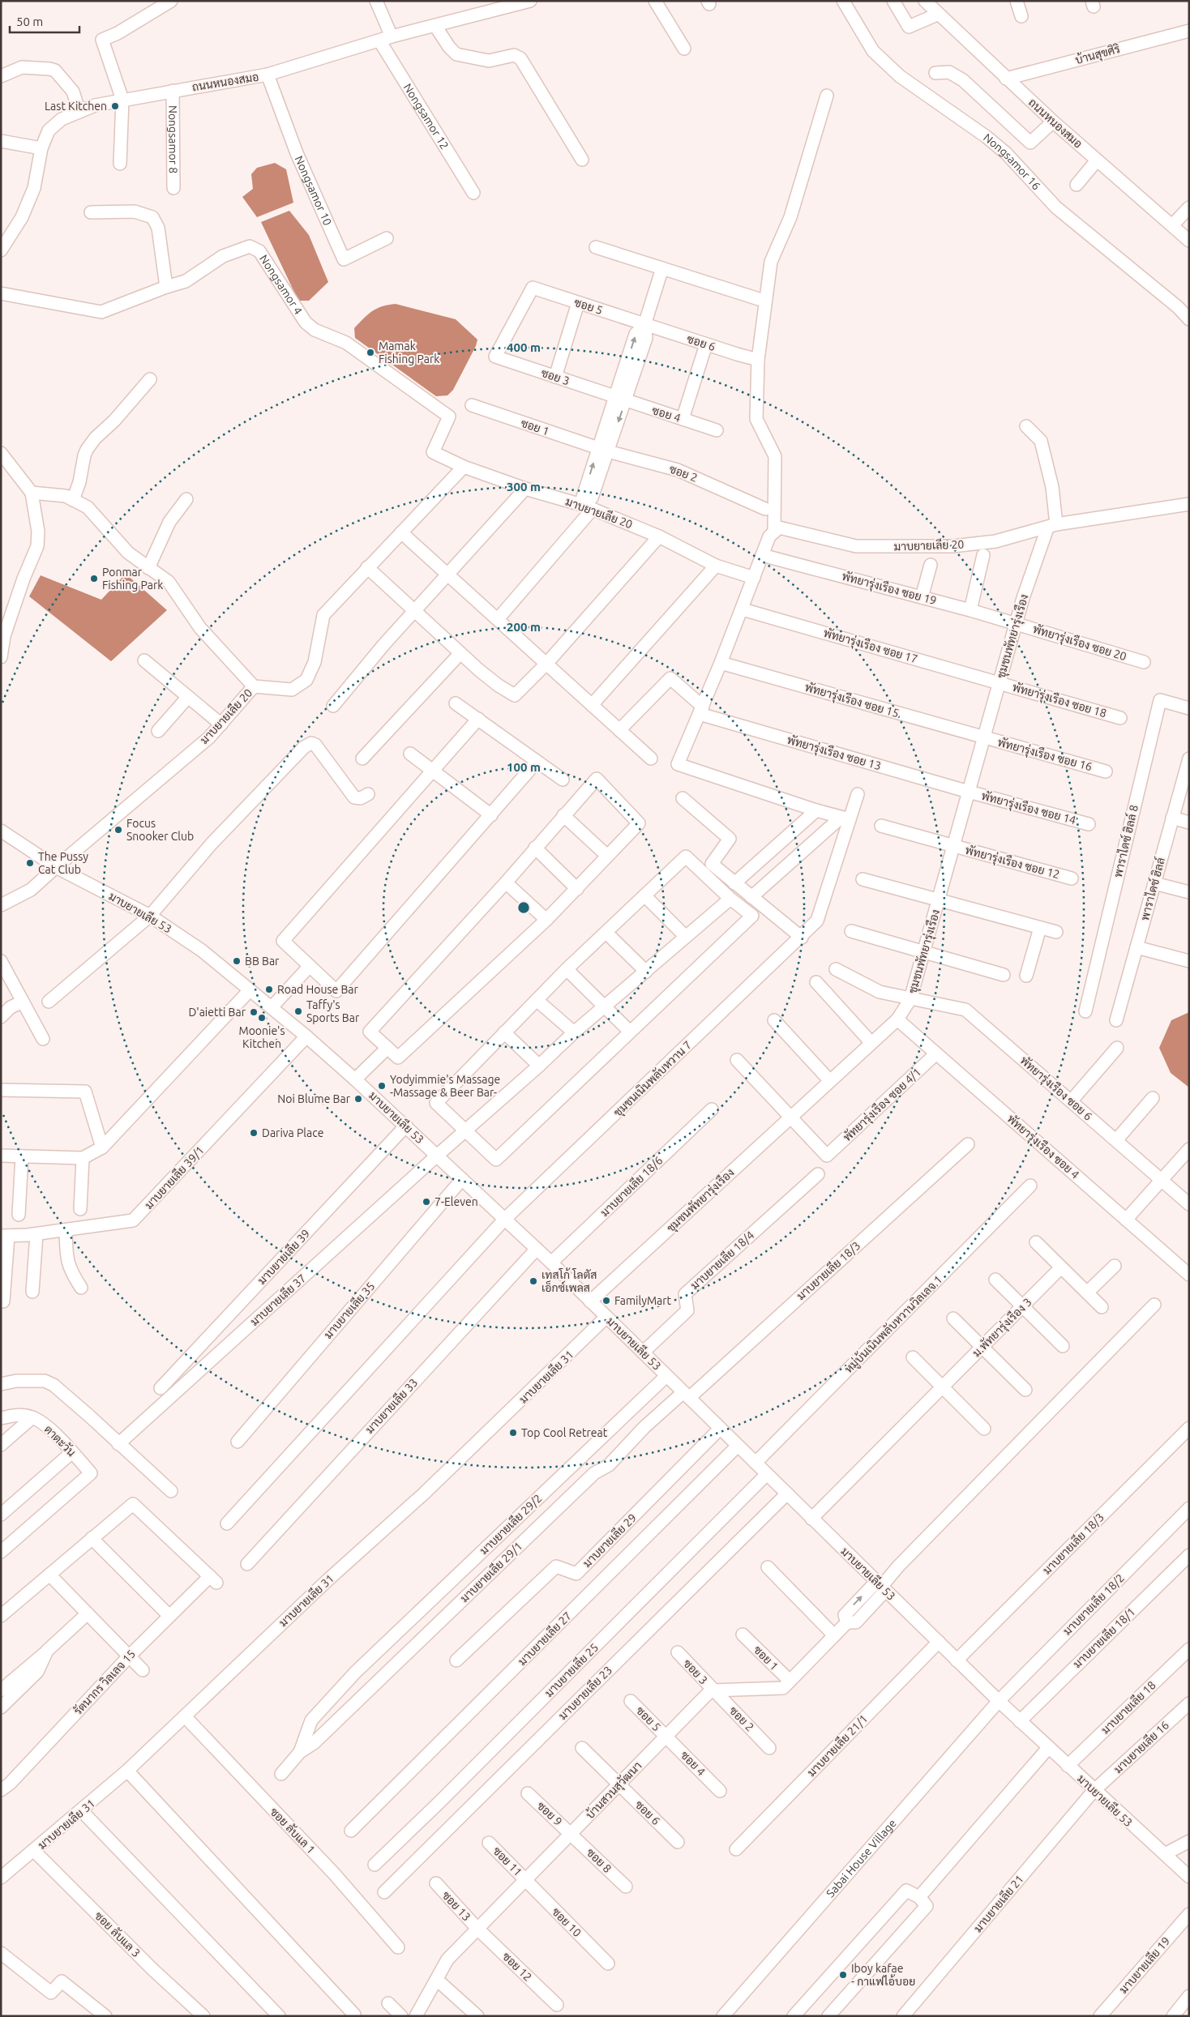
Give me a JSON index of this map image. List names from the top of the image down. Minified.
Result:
{"streets":{"street":["บ้านสุขศิริ","ถนนหนองสมอ","Nongsamor 12","Nongsamor 8","Nongsamor 16","Nongsamor 10","Nongsamor 4","ซอย 5","ซอย 6","ซอย 3","ซอย 4","ซอย 1","ซอย 2","มาบยายเลีย 20","พัทยารุ่งเรือง ซอย 19","ชุมชนพัทยารุ่งเรือง","พัทยารุ่งเรือง ซอย 20","พัทยารุ่งเรือง ซอย 17","พัทยารุ่งเรือง ซอย 15","พัทยารุ่งเรือง ซอย 18","พัทยารุ่งเรือง ซอย 13","พัทยารุ่งเรือง ซอย 16","พัทยารุ่งเรือง ซอย 14","พาราไดซ์ ฮิลล์ 8","พัทยารุ่งเรือง ซอย 12","พาราไดซ์ ฮิลล์","มาบยายเลีย 53","ชุมชนเนินพลับหวาน 7","พัทยารุ่งเรือง ซอย 6","พัทยารุ่งเรือง ซอย 4/1","พัทยารุ่งเรือง ซอย 4","มาบยายเลีย 39/1","มาบยายเลีย 18/6","มาบยายเลีย 39","มาบยายเลีย 18/4","มาบยายเลีย 18/3","มาบยายเลีย 37","มาบยายเลีย 35","หมู่บ้นเนินพลับหวานวิลเลจ 1","ม.พัทยารุ่งเรือง 3","มาบยายเลีย 31","มาบยายเลีย 33","ตาตะวัน","มาบยายเลีย 29/2","มาบยายเลีย 29","มาบยายเลีย 29/1","มาบยายเลีย 18/2","มาบยายเลีย 18/1","มาบยายเลีย 27","มาบยายเลีย 25","รัตนากร วิลเลจ 15","มาบยายเลีย 23","มาบยายเลีย 18","มาบยายเลีย 21/1","มาบยายเลีย 16","บ้านสวนสุวัฒนา","ซอย 9","ซอย ลับแล 1","Sabai House Village","ซอย 8","ซอย 11","มาบยายเลีย 21","ซอย 13","ซอย 10","ซอย ลับแล 3","มาบยายเลีย 19","ซอย 12"]},"crossings":[["บ้านสุขศิริ","ถนนหนองสมอ"],["ถนนหนองสมอ","Nongsamor 12"],["ถนนหนองสมอ","Nongsamor 8"],["ถนนหนองสมอ","Nongsamor 10"],["Nongsamor 4","มาบยายเลีย 20"],["ซอย 5","ซอย 6"],["ซอย 5","ซอย 3"],["ซอย 5","ซอย 4"],["ซอย 5","บ้านสวนสุวัฒนา"],["ซอย 6","บ้านสวนสุวัฒนา"],["ซอย 3","ซอย 4"],["ซอย 3","ซอย 2"],["ซอย 3","บ้านสวนสุวัฒนา"],["ซอย 4","บ้านสวนสุวัฒนา"],["ซอย 1","ซอย 2"],["ซอย 2","บ้านสวนสุวัฒนา"],["มาบยายเลีย 20","ชุมชนพัทยารุ่งเรือง"],["มาบยายเลีย 20","มาบยายเลีย 53"],["พัทยารุ่งเรือง ซอย 19","ชุมชนพัทยารุ่งเรือง"],["พัทยารุ่งเรือง ซอย 19","พัทยารุ่งเรือง ซอย 20"],["ชุมชนพัทยารุ่งเรือง","พัทยารุ่งเรือง ซอย 20"],["ชุมชนพัทยารุ่งเรือง","พัทยารุ่งเรือง ซอย 17"],["ชุมชนพัทยารุ่งเรือง","พัทยารุ่งเรือง ซอย 15"],["ชุมชนพัทยารุ่งเรือง","พัทยารุ่งเรือง ซอย 18"],["ชุมชนพัทยารุ่งเรือง","พัทยารุ่งเรือง ซอย 13"],["ชุมชนพัทยารุ่งเรือง","พัทยารุ่งเรือง ซอย 16"],["ชุมชนพัทยารุ่งเรือง","พัทยารุ่งเรือง ซอย 14"],["ชุมชนพัทยารุ่งเรือง","พัทยารุ่งเรือง ซอย 12"],["ชุมชนพัทยารุ่งเรือง","มาบยายเลีย 53"],["ชุมชนพัทยารุ่งเรือง","พัทยารุ่งเรือง ซอย 6"],["ชุมชนพัทยารุ่งเรือง","พัทยารุ่งเรือง ซอย 4/1"],["ชุมชนพัทยารุ่งเรือง","พัทยารุ่งเรือง ซอย 4"],["พัทยารุ่งเรือง ซอย 17","พัทยารุ่งเรือง ซอย 18"],["พัทยารุ่งเรือง ซอย 15","พัทยารุ่งเรือง ซอย 16"],["พัทยารุ่งเรือง ซอย 13","พัทยารุ่งเรือง ซอย 14"],["มาบยายเลีย 53","ชุมชนเนินพลับหวาน 7"],["มาบยายเลีย 53","มาบยายเลีย 39/1"],["มาบยายเลีย 53","มาบยายเลีย 18/6"],["มาบยายเลีย 53","มาบยายเลีย 39"],["มาบยายเลีย 53","มาบยายเลีย 18/4"],["มาบยายเลีย 53","มาบยายเลีย 18/3"],["มาบยายเลีย 53","มาบยายเลีย 37"],["มาบยายเลีย 53","มาบยายเลีย 35"],["มาบยายเลีย 53","หมู่บ้นเนินพลับหวานวิลเลจ 1"],["มาบยายเลีย 53","ม.พัทยารุ่งเรือง 3"],["มาบยายเลีย 53","มาบยายเลีย 31"],["มาบยายเลีย 53","มาบยายเลีย 33"],["มาบยายเลีย 53","มาบยายเลีย 29/2"],["มาบยายเลีย 53","มาบยายเลีย 29"],["มาบยายเลีย 53","มาบยายเลีย 29/1"],["มาบยายเลีย 53","มาบยายเลีย 18/2"],["มาบยายเลีย 53","มาบยายเลีย 18/1"],["มาบยายเลีย 53","มาบยายเลีย 27"],["มาบยายเลีย 53","มาบยายเลีย 25"],["มาบยายเลีย 53","มาบยายเลีย 23"],["มาบยายเลีย 53","มาบยายเลีย 18"],["มาบยายเลีย 53","มาบยายเลีย 21/1"],["มาบยายเลีย 53","มาบยายเลีย 16"],["มาบยายเลีย 53","Sabai House Village"],["มาบยายเลีย 53","มาบยายเลีย 21"],["พัทยารุ่งเรือง ซอย 4/1","พัทยารุ่งเรือง ซอย 4"],["มาบยายเลีย 18/3","มาบยายเลีย 29/1"],["มาบยายเลีย 31","ซอย ลับแล 1"],["มาบยายเลีย 31","ซอย ลับแล 3"],["มาบยายเลีย 29/2","มาบยายเลีย 29/1"],["มาบยายเลีย 18/2","Sabai House Village"],["มาบยายเลีย 16","มาบยายเลีย 21"],["บ้านสวนสุวัฒนา","ซอย 9"],["บ้านสวนสุวัฒนา","ซอย 8"],["บ้านสวนสุวัฒนา","ซอย 11"],["บ้านสวนสุวัฒนา","ซอย 13"],["บ้านสวนสุวัฒนา","ซอย 10"],["บ้านสวนสุวัฒนา","ซอย 12"],["ซอย 9","ซอย 8"],["ซอย 11","ซอย 10"],["ซอย 13","ซอย 12"]],"places":["Last Kitchen","Mamak Fishing Park","Ponmar Fishing Park","Focus Snooker Club","The Pussy Cat Club","BB Bar","Road House Bar","Taffy's Sports Bar","D'aietti Bar","Moonie's Kitchen","Yodyimmie's Massage -Massage & Beer Bar-","Noi Blume Bar","Dariva Place","7-Eleven","เทสโก้ โลตัส เอ็กซ์เพลส","FamilyMart","Top Cool Retreat","Iboy kafae - กาแฟไอ้บอย"],"scale_bar":"50 m","rings":["400 m","300 m","200 m","100 m"]}
